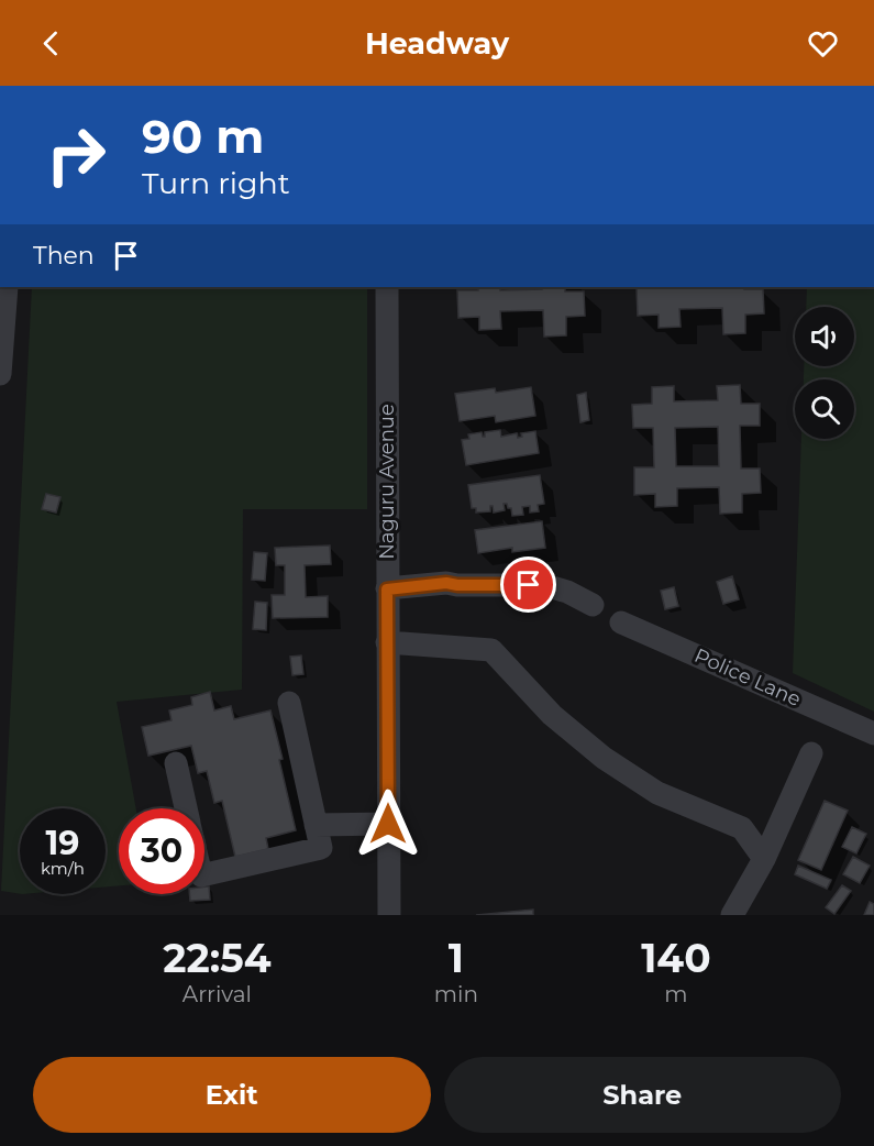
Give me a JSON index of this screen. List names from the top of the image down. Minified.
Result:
{"streets":{"street":["Naguru Avenue","Police Lane"]},"page":{"header":"Headway","turn":["90 m","Turn right"],"then":"Then","speed":"19 km/h","limit":"30","eta":["22:54","Arrival","1","min","140","m"],"buttons":["Exit","Share"]}}
